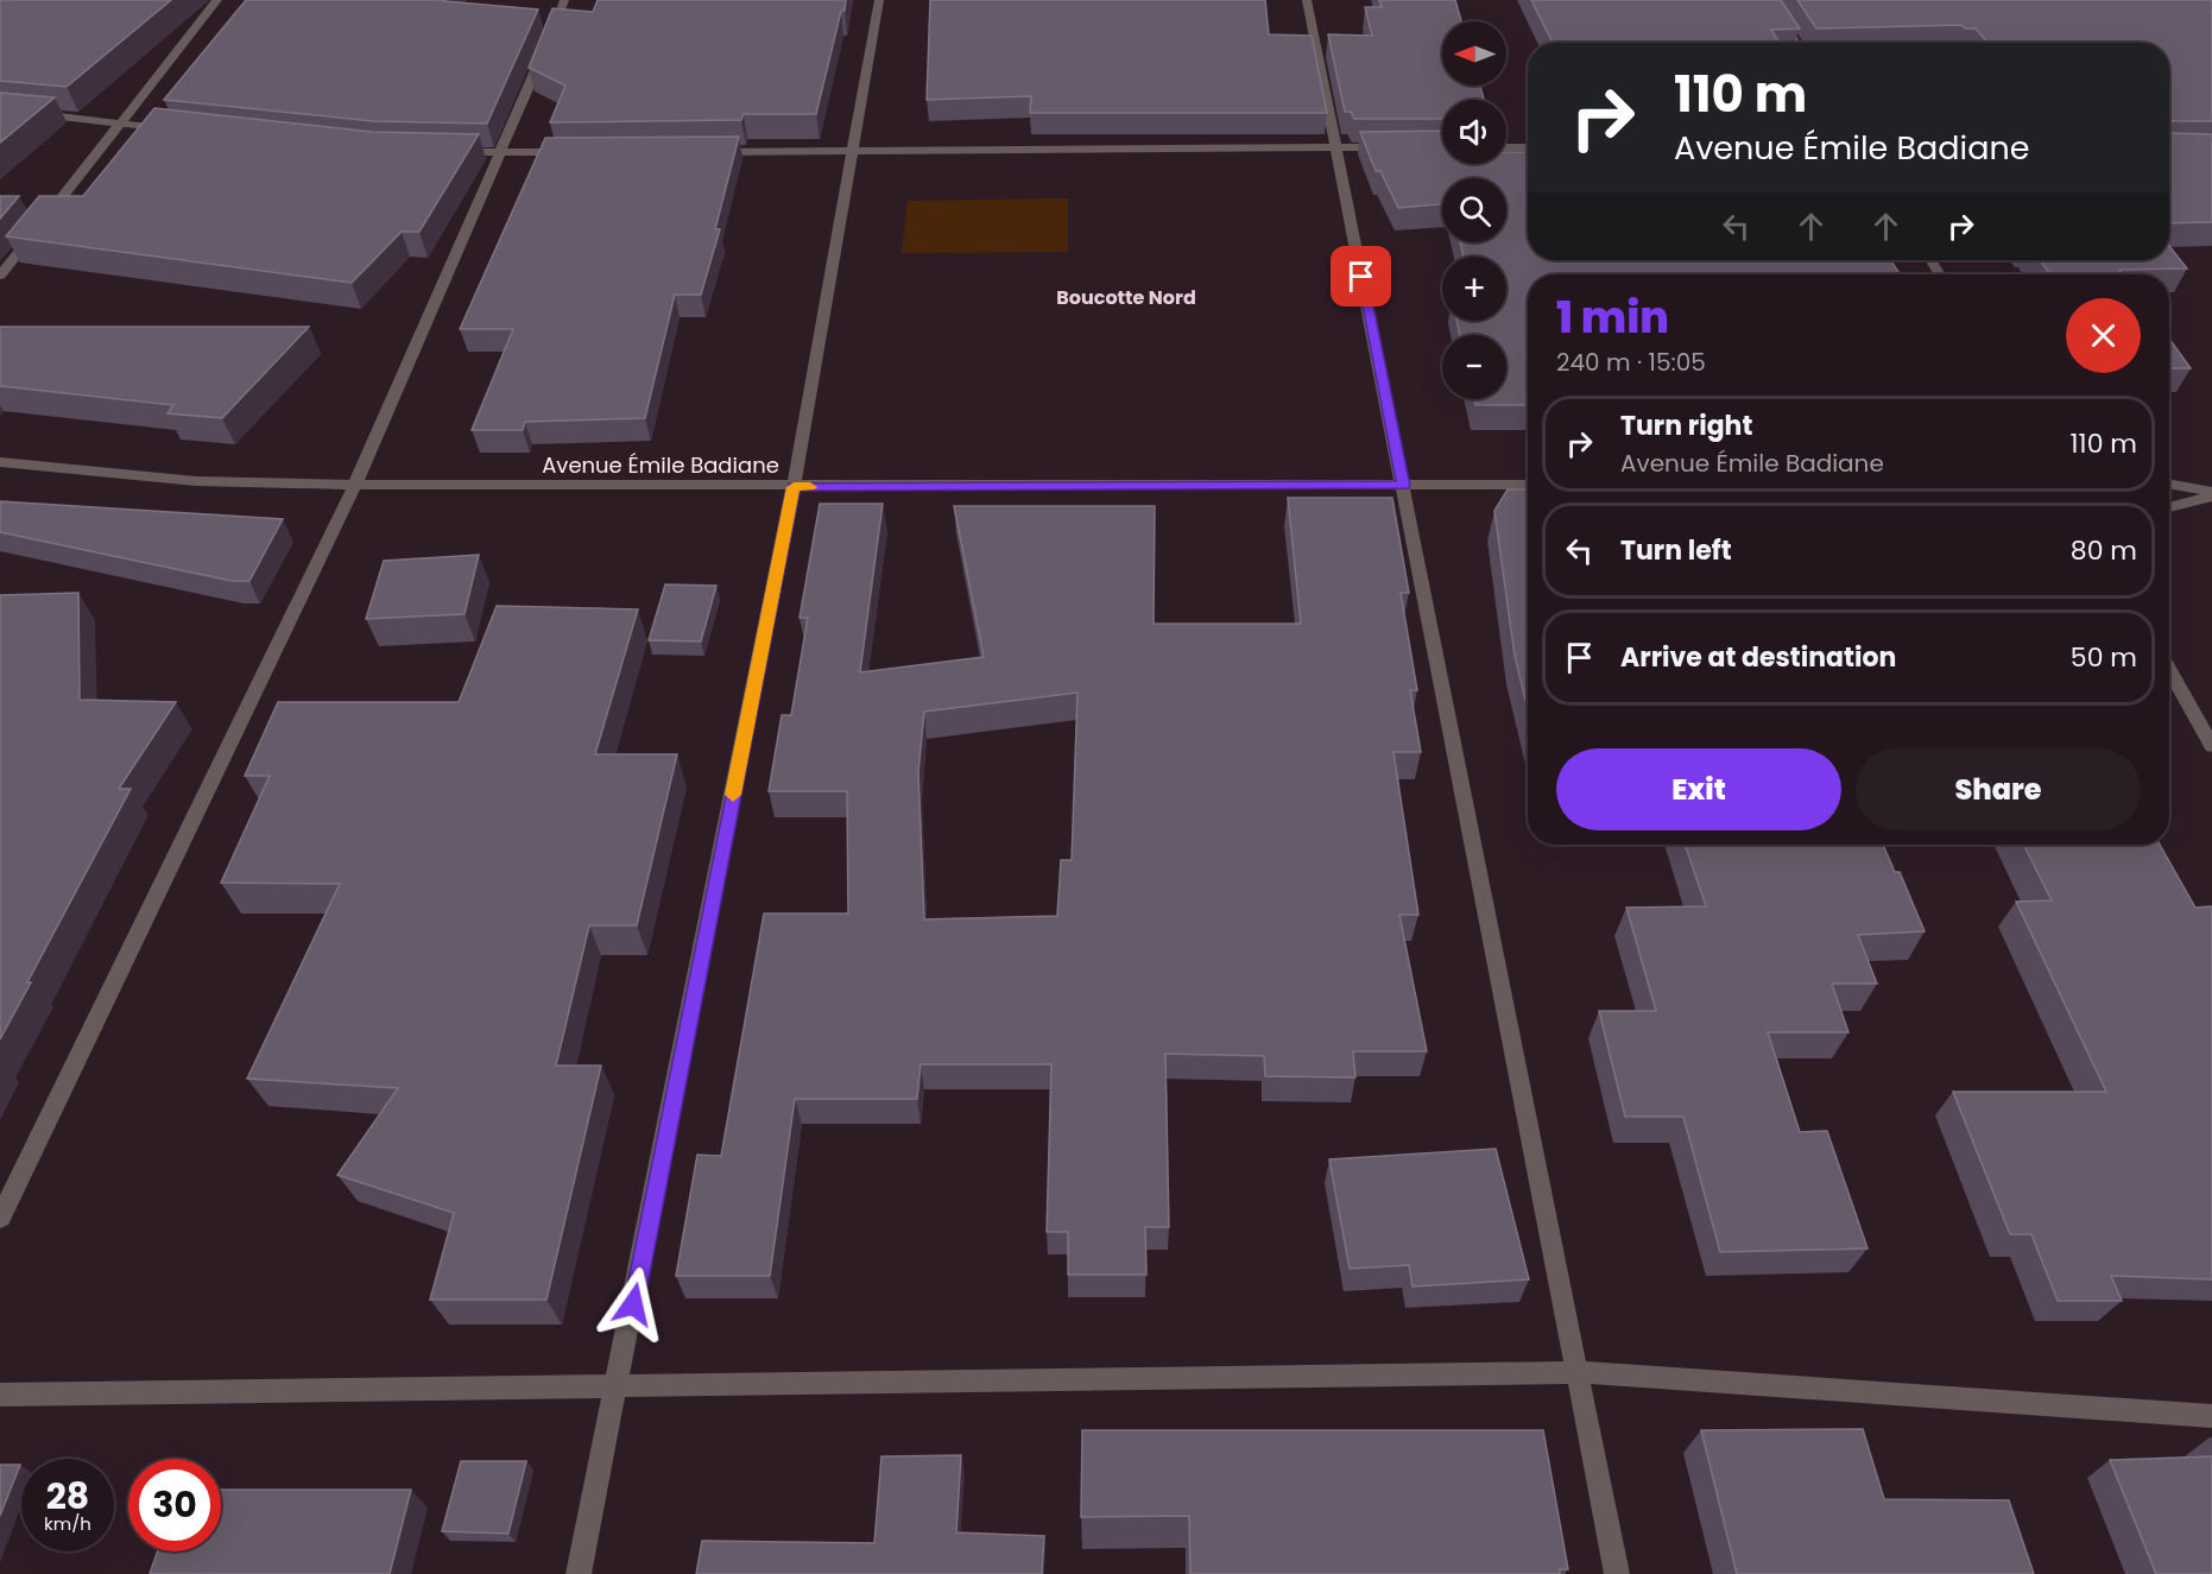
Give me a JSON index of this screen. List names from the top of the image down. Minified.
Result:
{"streets":{"street":["Avenue Émile Badiane"]},"districts":["Boucotte Nord"],"north":"left","page":{"map_buttons":["+","−"],"turn":["110 m","Avenue Émile Badiane"],"heading":["1 min","240 m · 15:05"],"list":[{"name":"Turn right","note":"Avenue Émile Badiane","value":"110 m"},{"name":"Turn left","value":"80 m"},{"name":"Arrive at destination","value":"50 m"}],"buttons":["Exit","Share"],"speed":"28 km/h","limit":"30"}}
